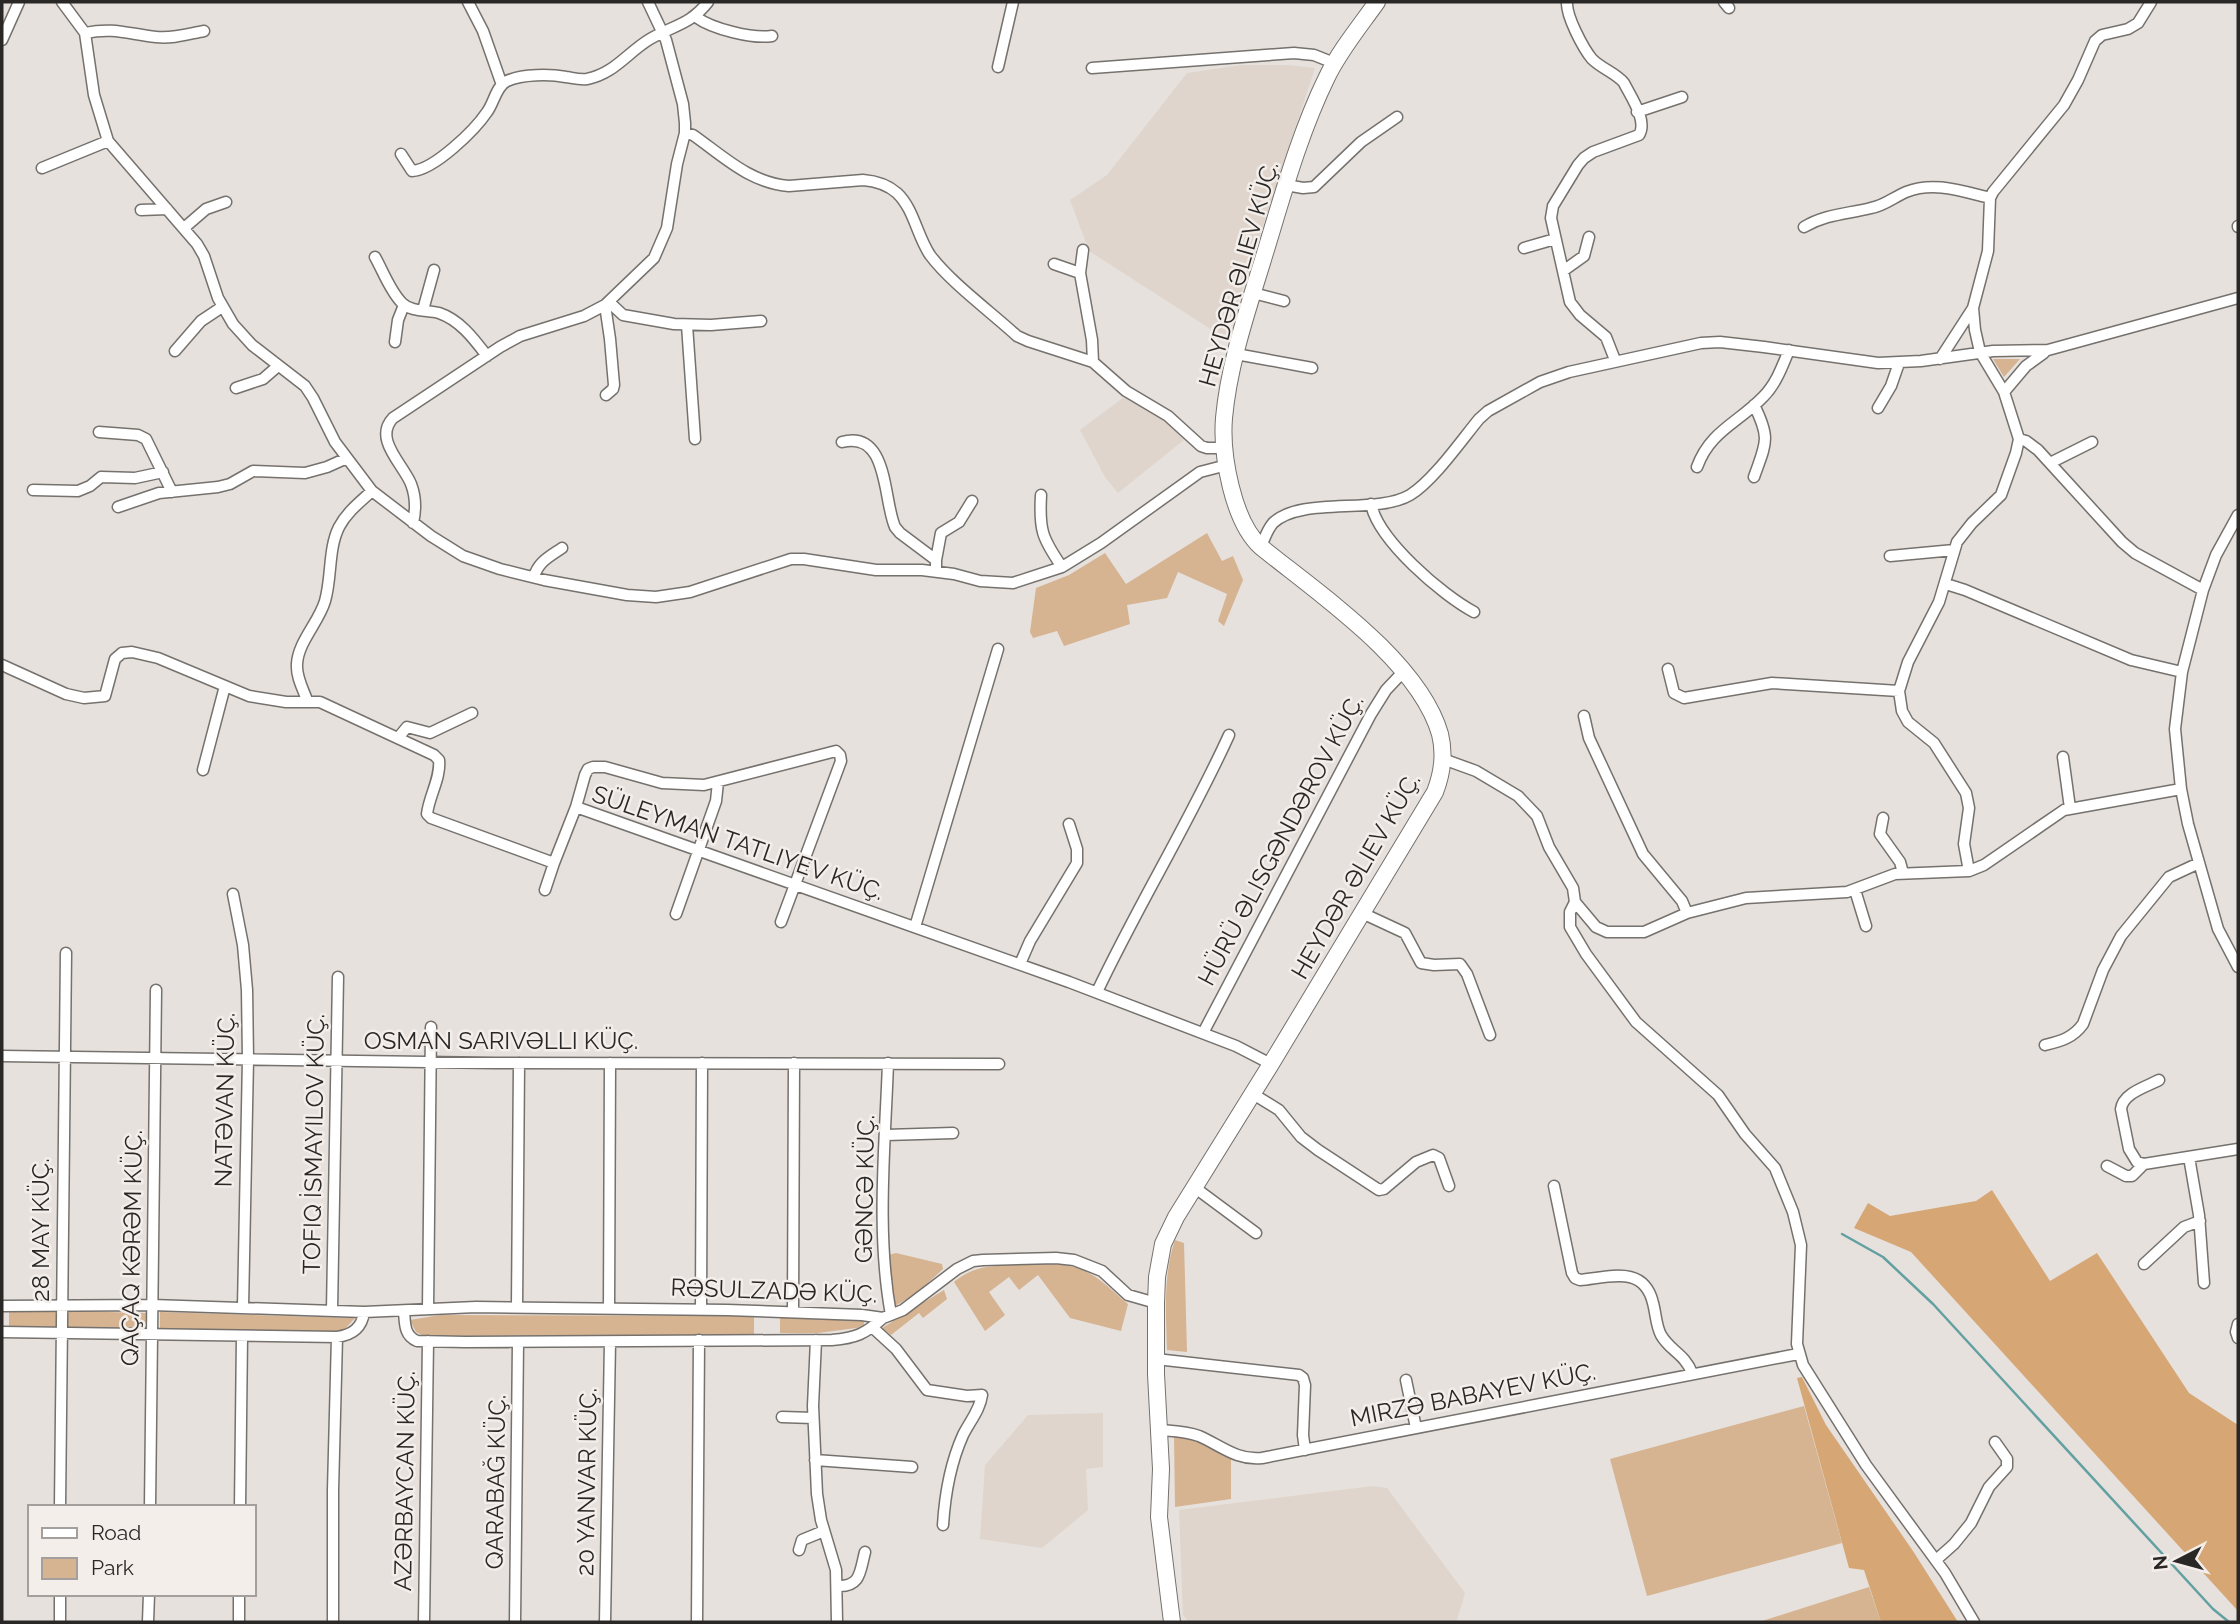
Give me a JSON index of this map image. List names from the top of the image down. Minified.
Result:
{"streets":{"main road":["HEYDƏR ƏLIEV KÜÇ."],"street":["HÜRÜ ƏLISGƏNDƏROV KÜÇ.","NATƏVAN KÜÇ.","GƏNCƏ KÜÇ.","28 MAY KÜÇ.","QAÇAQ KƏRƏM KÜÇ.","RƏSULZADƏ KÜÇ.","MIRZƏ BABAYEV KÜÇ.","AZƏRBAYCAN KÜÇ.","QARABAĞ KÜÇ.","20 YANVAR KÜÇ."]},"crossings":[["HEYDƏR ƏLIEV KÜÇ.","HÜRÜ ƏLISGƏNDƏROV KÜÇ."],["HEYDƏR ƏLIEV KÜÇ.","RƏSULZADƏ KÜÇ."],["HEYDƏR ƏLIEV KÜÇ.","MIRZƏ BABAYEV KÜÇ."],["GƏNCƏ KÜÇ.","RƏSULZADƏ KÜÇ."]],"legend":["Road","Park"],"north":"left"}
